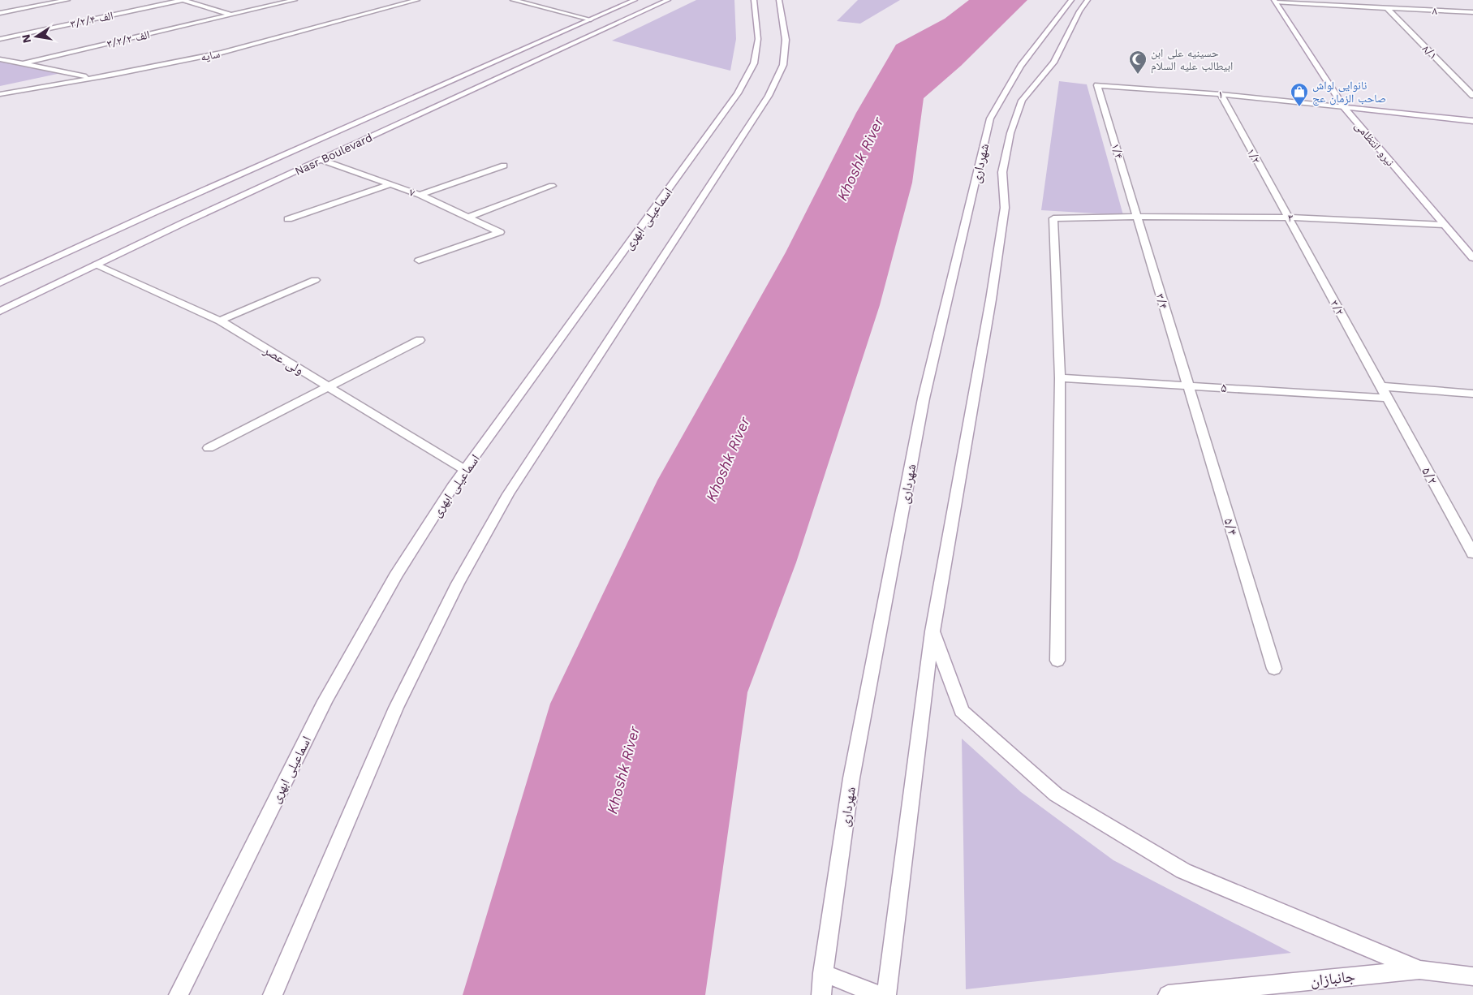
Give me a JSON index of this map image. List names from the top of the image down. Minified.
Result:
{"streets":{"street":["۸","۳/۲/۴ الف","۳/۲/۲ الف","۸/۱","سایه","۱","نیرو انتظامی","۱/۴","Nasr Boulevard","۱/۲","شهرداری","۷","۳","اسماعیلی ابهری","۳/۴","۳/۲","ولی عصر","۵","۵/۲","۵/۴","جانبازان"]},"crossings":[["۸","۸/۱"],["۸","نیرو انتظامی"],["۱","نیرو انتظامی"],["۱","۱/۴"],["۱","۱/۲"],["نیرو انتظامی","۳"],["۱/۴","۳"],["۱/۴","۳/۴"],["Nasr Boulevard","۷"],["Nasr Boulevard","ولی عصر"],["۱/۲","۳"],["۱/۲","۳/۲"],["۳","۳/۴"],["۳","۳/۲"],["۳","۵"],["اسماعیلی ابهری","ولی عصر"],["۳/۴","۵"],["۳/۴","۵/۴"],["۳/۲","۵"],["۳/۲","۵/۲"],["۵","۵/۲"],["۵","۵/۴"]],"water":["Khoshk River"],"places":{"mosque":["حسینیه علی ابن ابیطالب علیه السلام"],"shop":["نانوایی لواش صاحب الزمان عج"]},"north":"left"}
